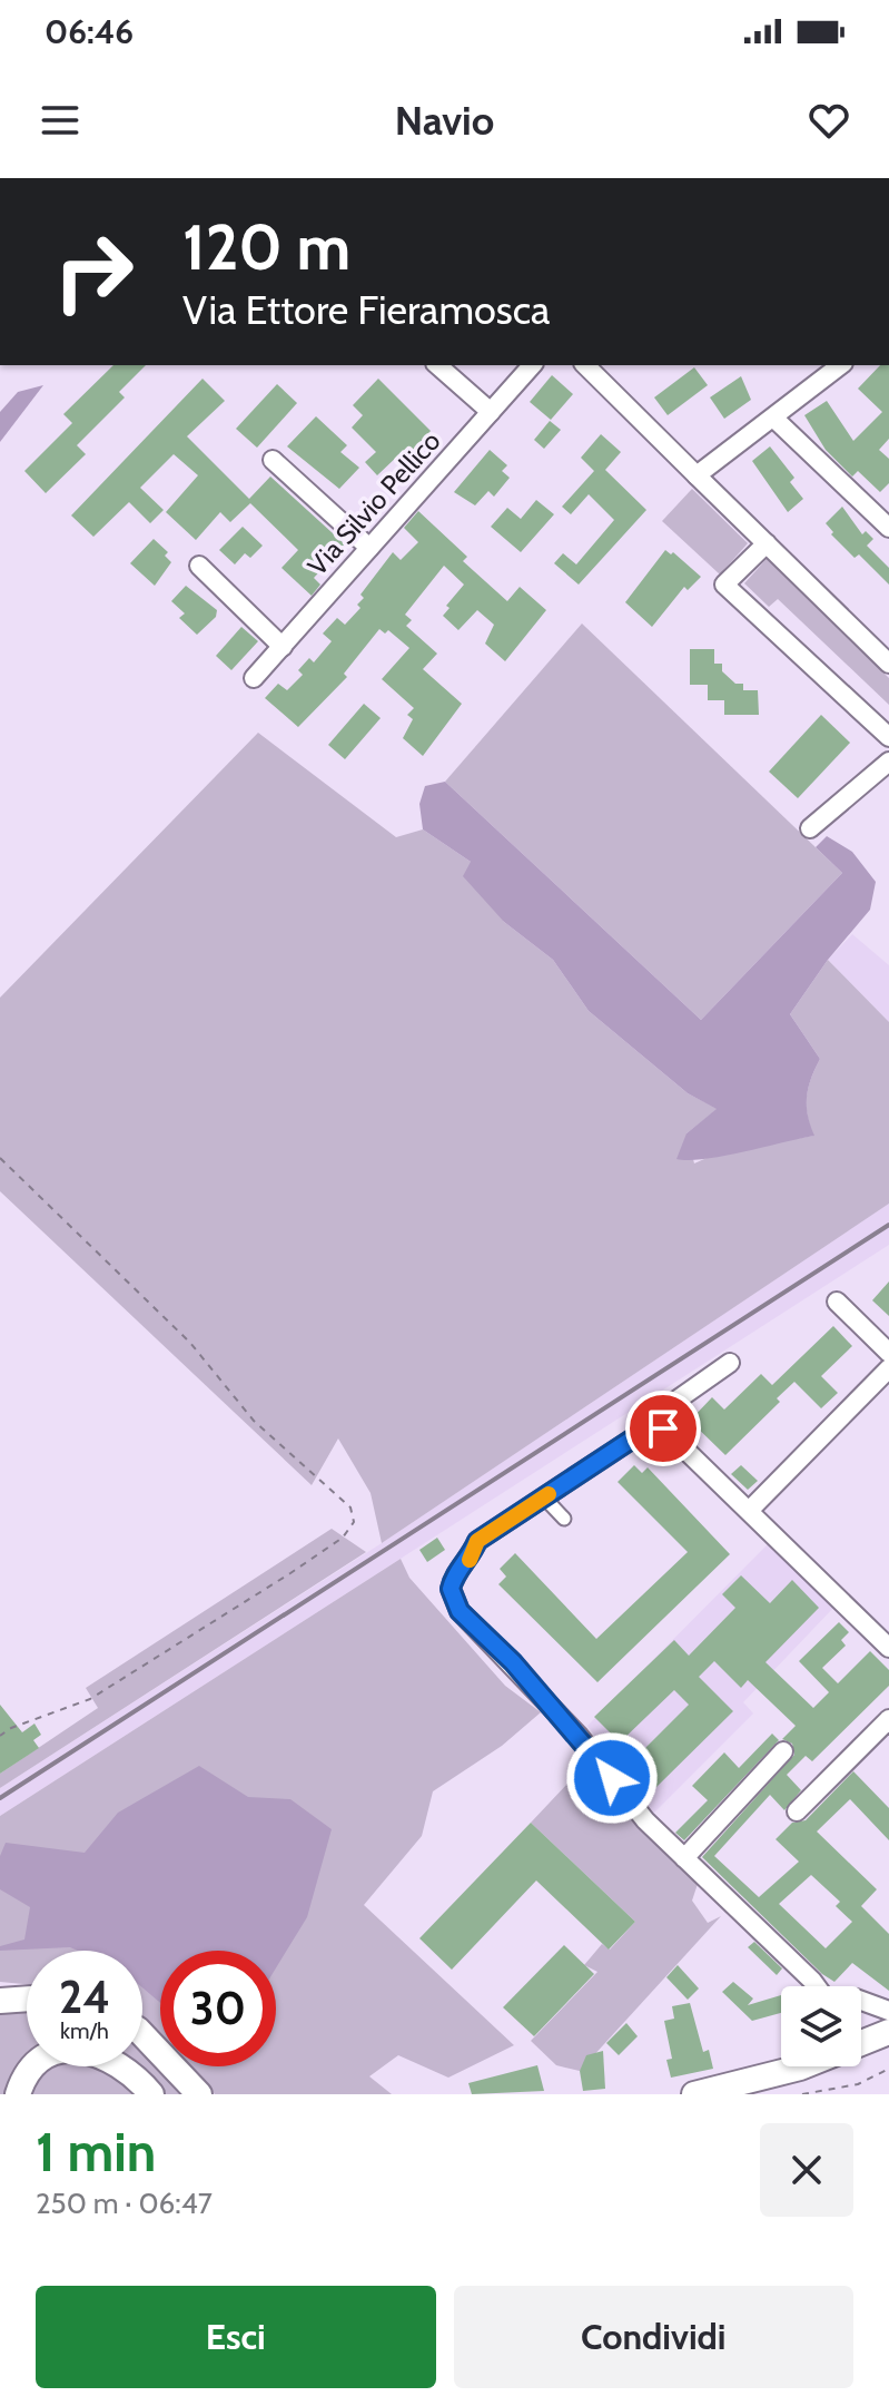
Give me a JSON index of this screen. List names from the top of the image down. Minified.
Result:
{"streets":{"street":["Via Silvio Pellico"]},"page":{"status":"06:46","header":"Navio","turn":["120 m","Via Ettore Fieramosca"],"speed":"24 km/h","limit":"30","heading":["1 min","250 m · 06:47"],"buttons":["Esci","Condividi"]}}
